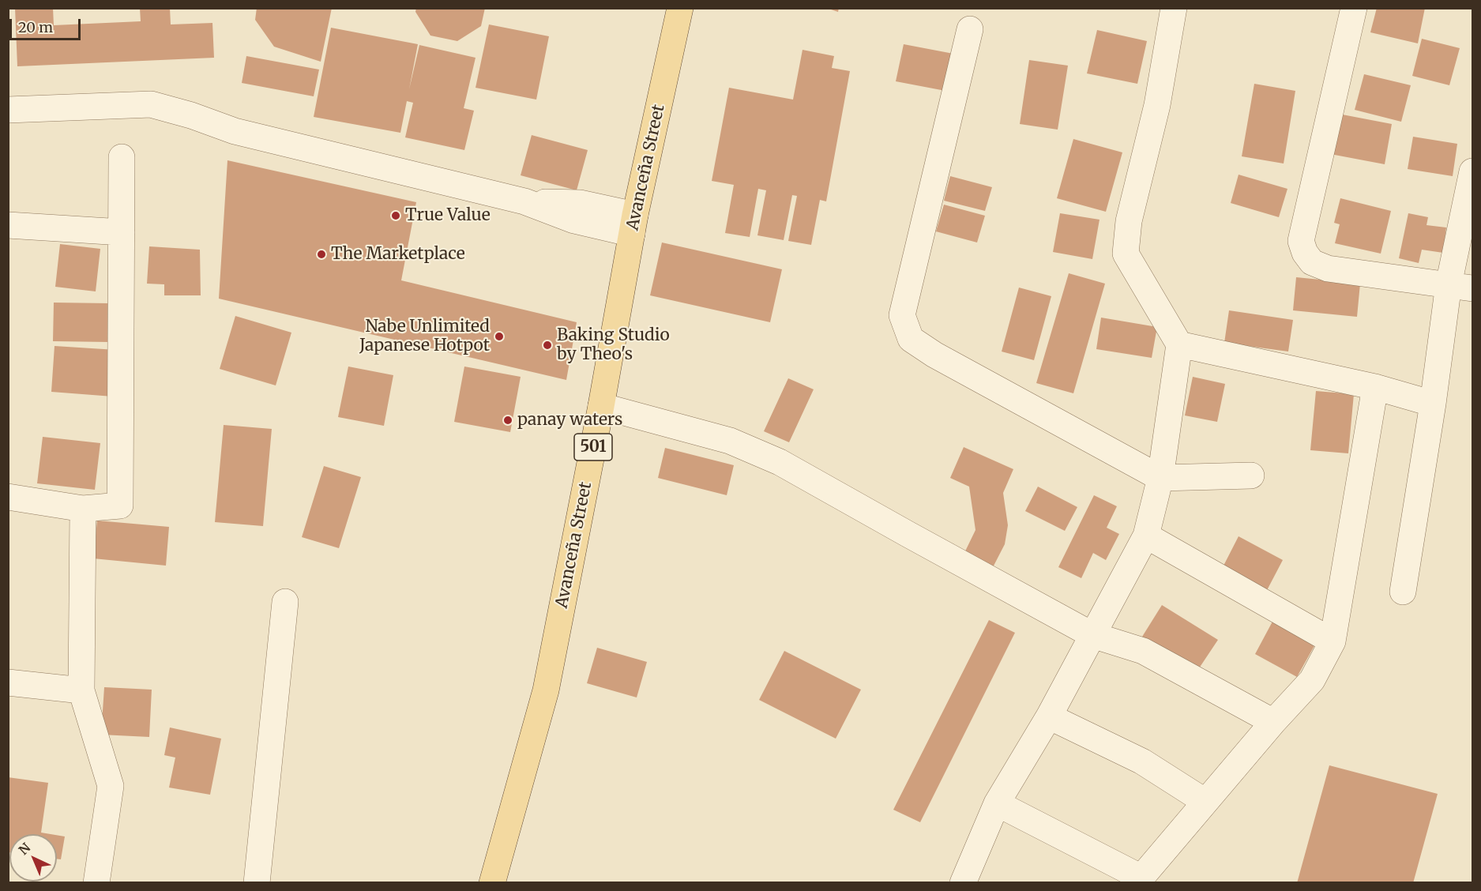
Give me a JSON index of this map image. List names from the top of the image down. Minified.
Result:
{"streets":{"main road":["Avanceña Street","501"]},"places":["True Value","The Marketplace","Nabe Unlimited Japanese Hotpot","Baking Studio by Theo's","panay waters"],"scale_bar":"20 m","north":"top left"}
